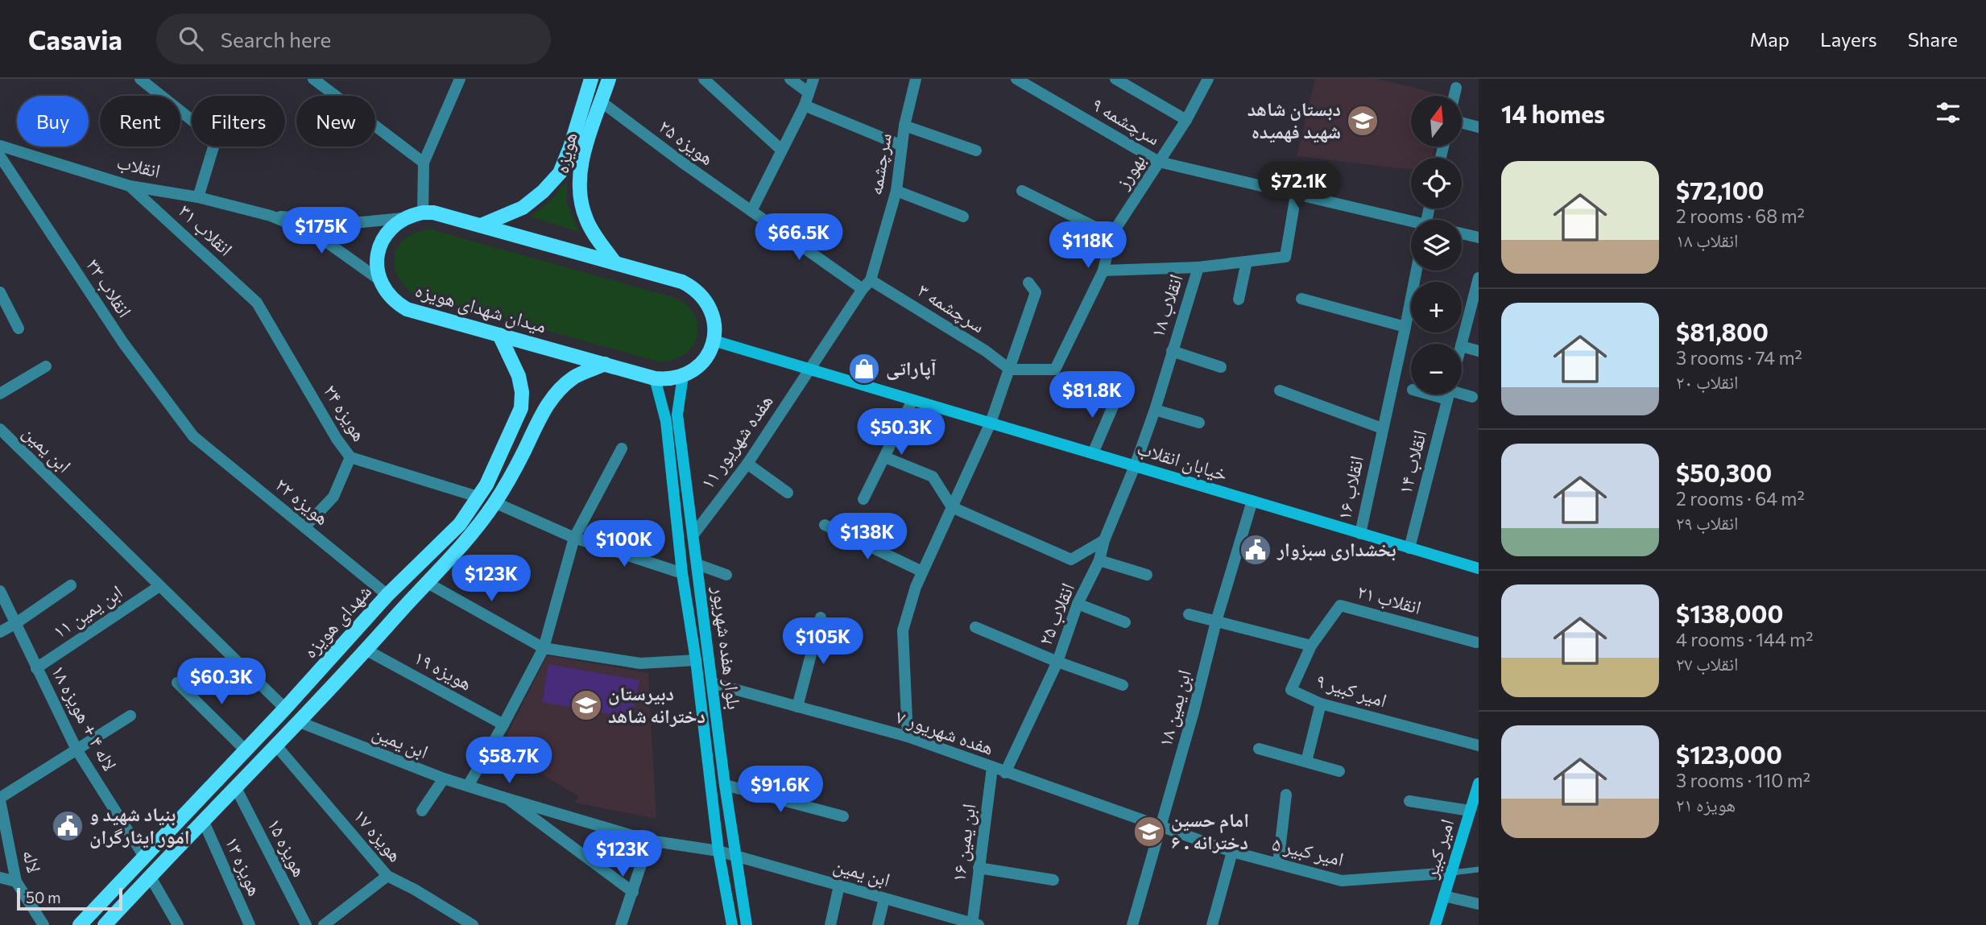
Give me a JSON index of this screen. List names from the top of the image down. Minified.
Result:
{"streets":{"main road":["هویزه","میدان شهدای هویزه","خیابان انقلاب","شهدای هویزه","بلوار هفده شهریور","امیر کبیر"],"street":["سرچشمه ۹","هویزه ۲۵","سرچشمه","انقلاب","بهورز","انقلاب ۳۱","انقلاب ۳۳","انقلاب ۱۸","سرچشمه ۳","هویزه ۲۴","هفده شهریور ۱۱","ابن یمین","انقلاب ۱۴","انقلاب ۱۶","هویزه ۲۲","انقلاب ۲۱","ابن یمین ۱۱","انقلاب ۲۵","هویزه ۱۹","امیر کبیر ۹","ابن یمین ۱۸","لاله ۴ + هویزه ۱۸","هفده شهریور ۷","هویزه ۱۷","ابن یمین ۱۶","هویزه ۱۵","امیر کبیر ۵","لاله","هویزه ۱۳"]},"crossings":[["سرچشمه ۹","بهورز"],["سرچشمه ۹","انقلاب ۱۸"],["هویزه ۲۵","هویزه"],["هویزه ۲۵","سرچشمه"],["هویزه ۲۵","سرچشمه ۳"],["سرچشمه","سرچشمه ۳"],["سرچشمه","هفده شهریور ۱۱"],["سرچشمه","خیابان انقلاب"],["انقلاب","انقلاب ۳۱"],["بهورز","سرچشمه ۳"],["انقلاب ۳۱","هویزه ۲۴"],["انقلاب ۳۳","هویزه ۲۲"],["انقلاب ۱۸","خیابان انقلاب"],["انقلاب ۱۸","انقلاب ۲۵"],["میدان شهدای هویزه","شهدای هویزه"],["میدان شهدای هویزه","بلوار هفده شهریور"],["هویزه ۲۴","شهدای هویزه"],["هفده شهریور ۱۱","خیابان انقلاب"],["هفده شهریور ۱۱","بلوار هفده شهریور"],["ابن یمین","ابن یمین ۱۱"],["ابن یمین","شهدای هویزه"],["ابن یمین","بلوار هفده شهریور"],["ابن یمین","ابن یمین ۱۶"],["خیابان انقلاب","انقلاب ۱۴"],["خیابان انقلاب","انقلاب ۱۶"],["خیابان انقلاب","انقلاب ۲۵"],["خیابان انقلاب","ابن یمین ۱۸"],["هویزه ۲۲","شهدای هویزه"],["انقلاب ۲۱","امیر کبیر ۹"],["ابن یمین ۱۱","لاله ۴ + هویزه ۱۸"],["انقلاب ۲۵","هفده شهریور ۷"],["شهدای هویزه","هویزه ۱۹"],["شهدای هویزه","لاله ۴ + هویزه ۱۸"],["شهدای هویزه","هویزه ۱۷"],["شهدای هویزه","هویزه ۱۵"],["شهدای هویزه","هویزه ۱۳"],["بلوار هفده شهریور","هفده شهریور ۷"],["امیر کبیر ۹","ابن یمین ۱۸"],["ابن یمین ۱۸","هفده شهریور ۷"],["ابن یمین ۱۸","امیر کبیر ۵"],["هفده شهریور ۷","ابن یمین ۱۶"],["هفده شهریور ۷","امیر کبیر ۵"],["امیر کبیر","امیر کبیر ۵"]],"places":{"school or university":["دبستان شاهد شهید فهمیده","دبیرستان دخترانه شاهد","امام حسین ۶ . دخترانه"],"shop":["آپاراتی"],"public building":["بخشداری سبزوار","بنیاد شهید و امور ایثارگران"]},"scale_bar":"50 m","north":"top","page":{"header":"Casavia","search":"Search here","nav":["Map","Layers","Share"],"heading":"14 homes","map_buttons":["+","−"],"chip":["Buy","Rent","Filters","New"],"list":[{"name":"$72,100","note":"2 rooms · 68 m² · انقلاب ۱۸"},{"name":"$81,800","note":"3 rooms · 74 m² · انقلاب ۲۰"},{"name":"$50,300","note":"2 rooms · 64 m² · انقلاب ۲۹"},{"name":"$138,000","note":"4 rooms · 144 m² · انقلاب ۲۷"},{"name":"$123,000","note":"3 rooms · 110 m² · هویزه ۲۱"}],"price":["$72.1K","$175K","$66.5K","$118K","$81.8K","$50.3K","$138K","$100K","$123K","$105K","$60.3K","$58.7K","$91.6K","$123K"],"scale":"50 m"}}
